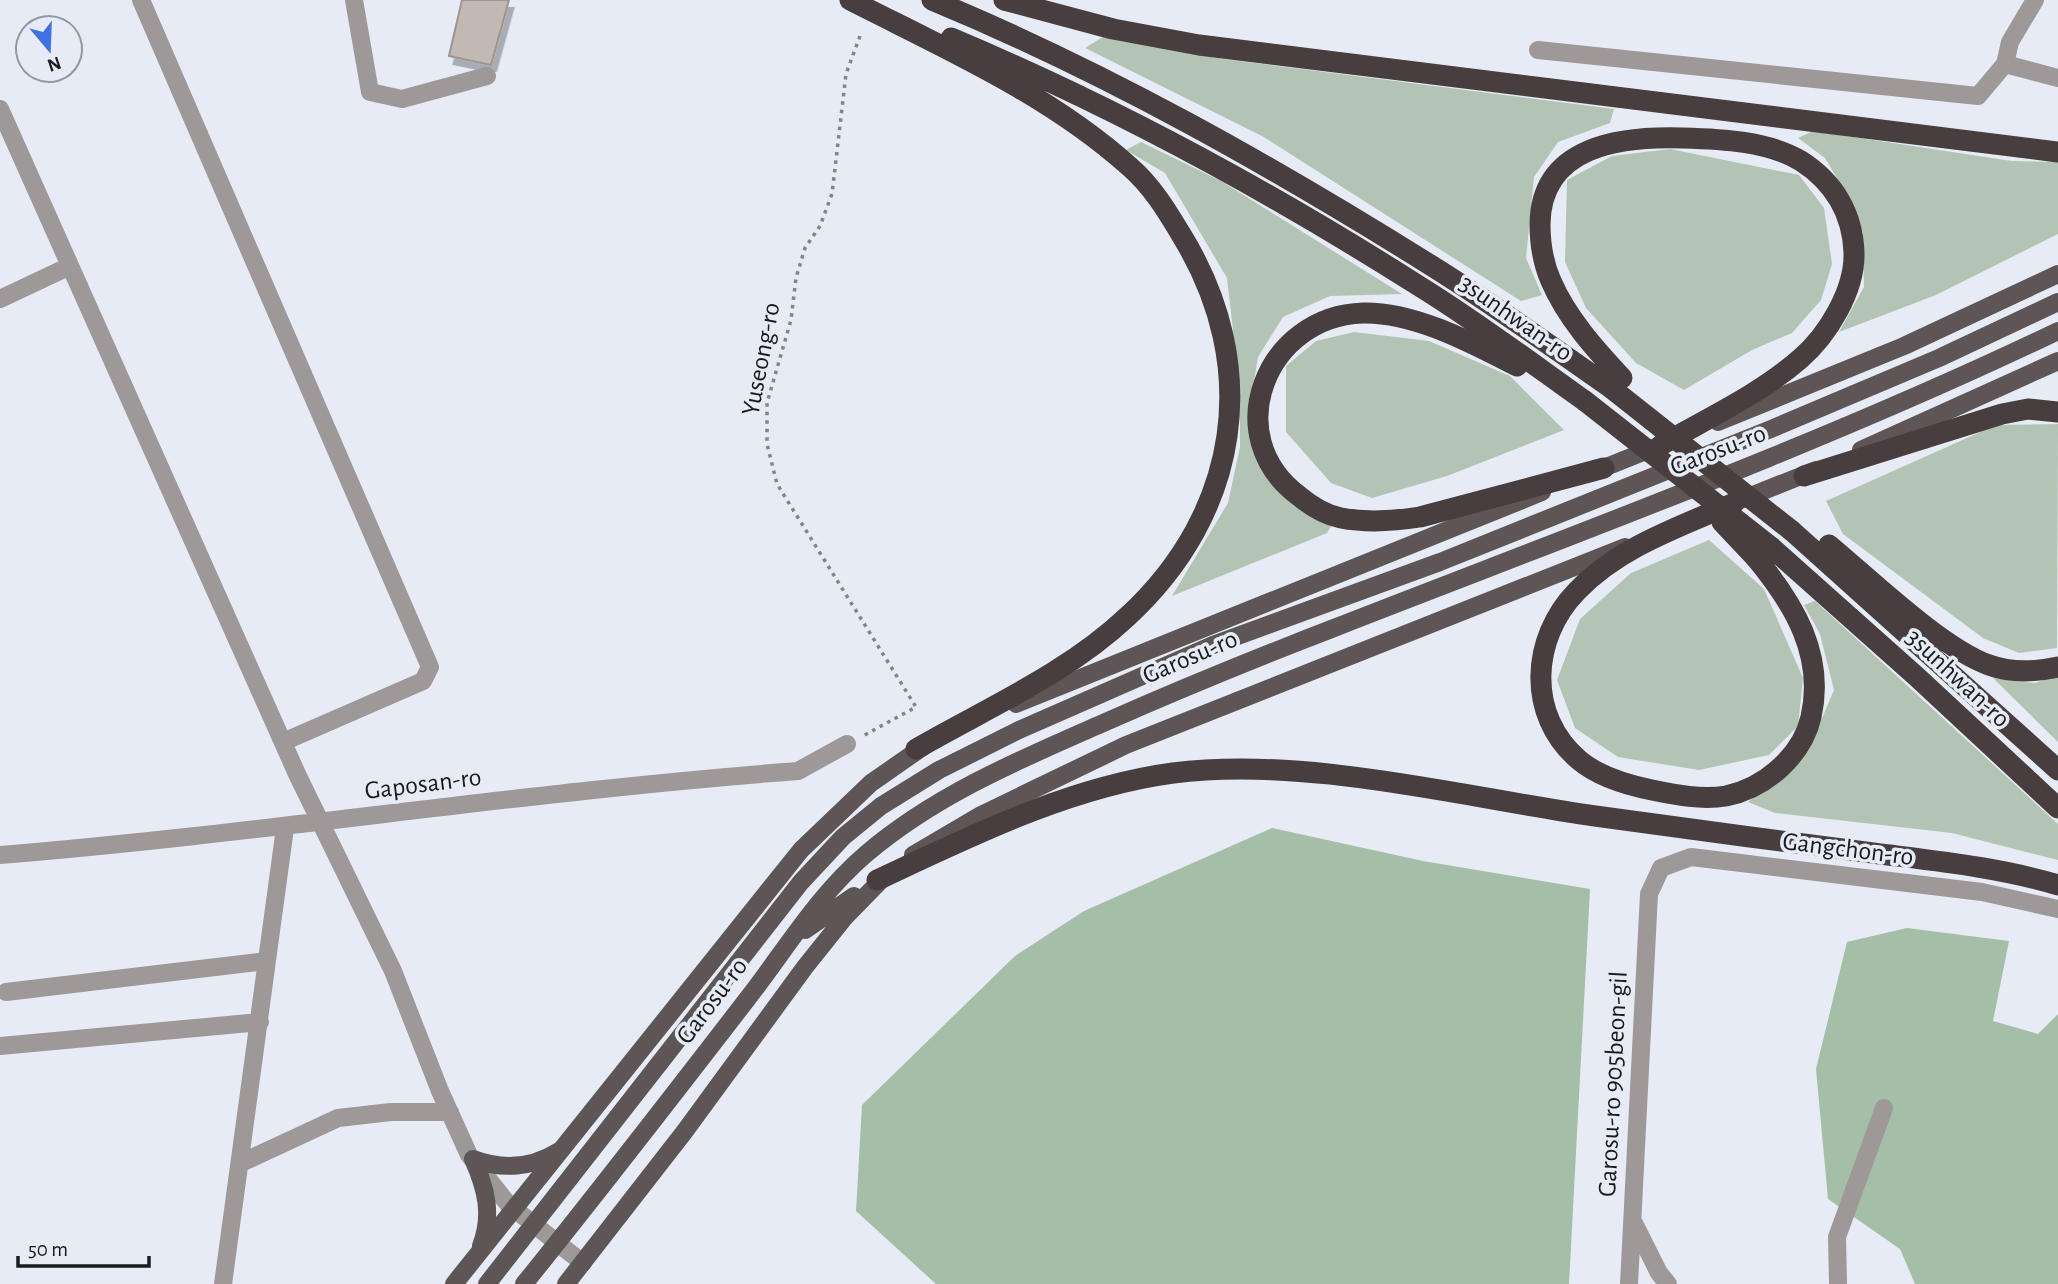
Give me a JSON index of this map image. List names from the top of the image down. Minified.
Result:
{"streets":{"highway":["3sunhwan-ro"],"main road":["Garosu-ro"],"street":["Gaposan-ro","Gangchon-ro","Garosu-ro 905beon-gil"],"path":["Yuseong-ro"]},"crossings":[["3sunhwan-ro","Garosu-ro"],["Yuseong-ro","Gaposan-ro"],["Gangchon-ro","Garosu-ro 905beon-gil"]],"scale_bar":"50 m","north":"bottom"}
